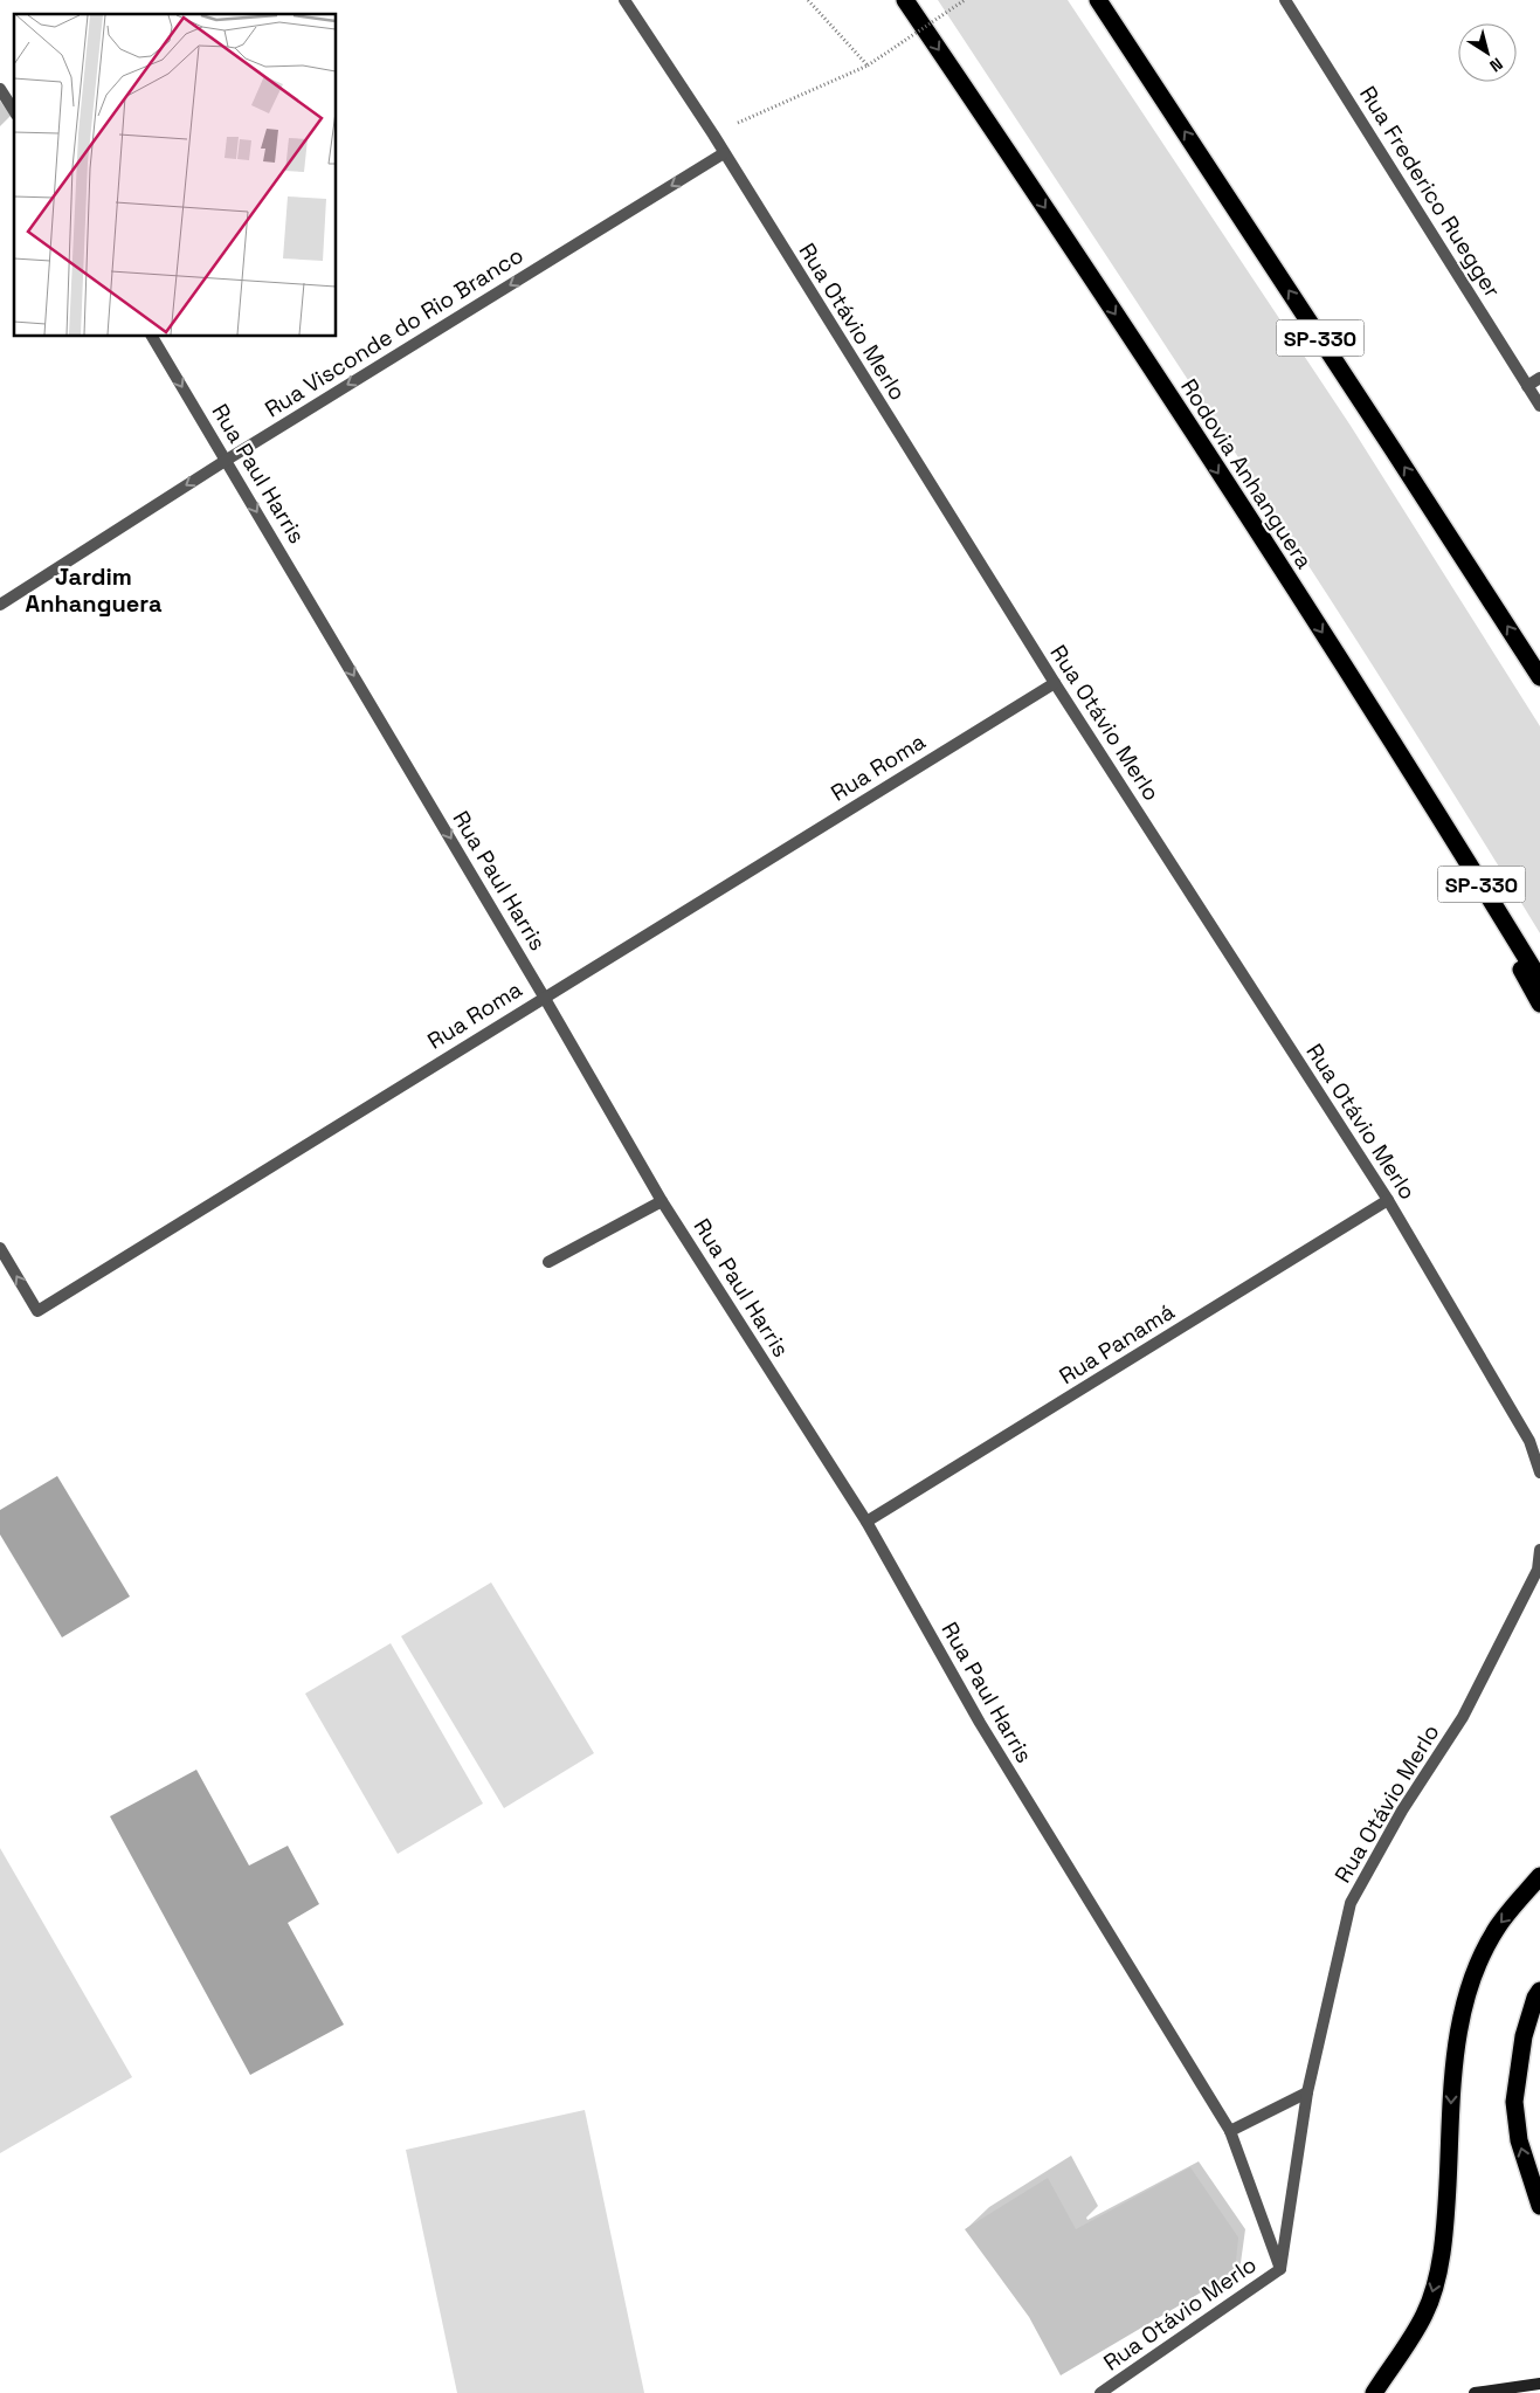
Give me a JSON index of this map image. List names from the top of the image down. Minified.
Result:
{"streets":{"highway":["SP-330","Rodovia Anhanguera"],"street":["Rua Frederico Ruegger","Rua Otávio Merlo","Rua Visconde do Rio Branco","Rua Paul Harris","Rua Roma","Rua Panamá"]},"crossings":[["Rua Otávio Merlo","Rua Visconde do Rio Branco"],["Rua Otávio Merlo","Rua Paul Harris"],["Rua Otávio Merlo","Rua Roma"],["Rua Otávio Merlo","Rua Panamá"],["Rua Visconde do Rio Branco","Rua Paul Harris"],["Rua Paul Harris","Rua Roma"],["Rua Paul Harris","Rua Panamá"]],"one_way":["Rua Visconde do Rio Branco","Rodovia Anhanguera","Rua Roma"],"districts":["Jardim Anhanguera"],"north":"bottom right"}
